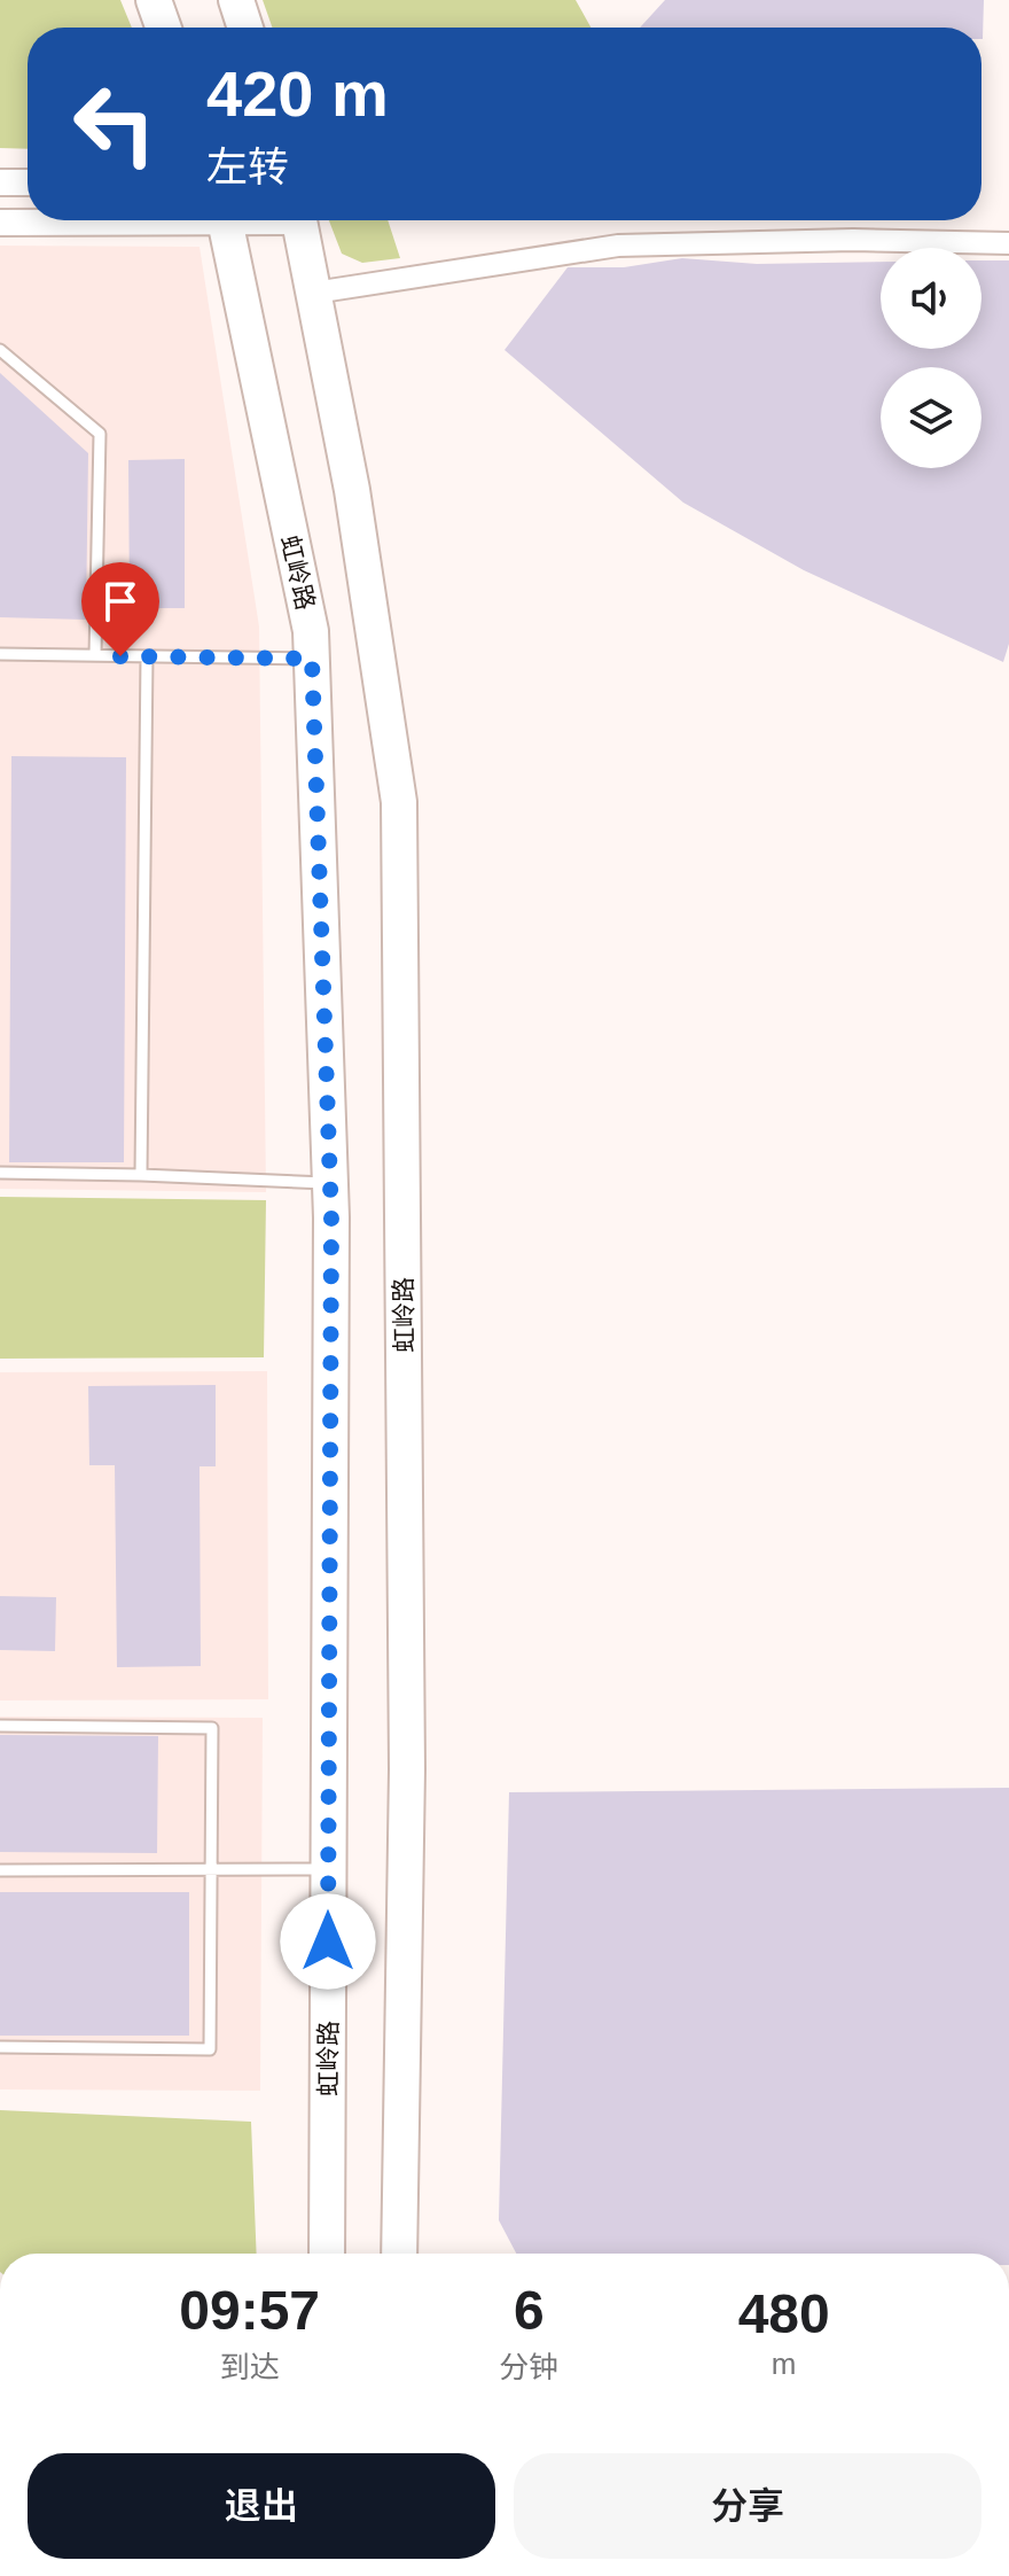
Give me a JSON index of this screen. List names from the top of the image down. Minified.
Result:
{"streets":{"main road":["虹岭路"]},"page":{"turn":["420 m","左转"],"eta":["09:57","到达","6","分钟","480","m"],"buttons":["退出","分享"]}}
